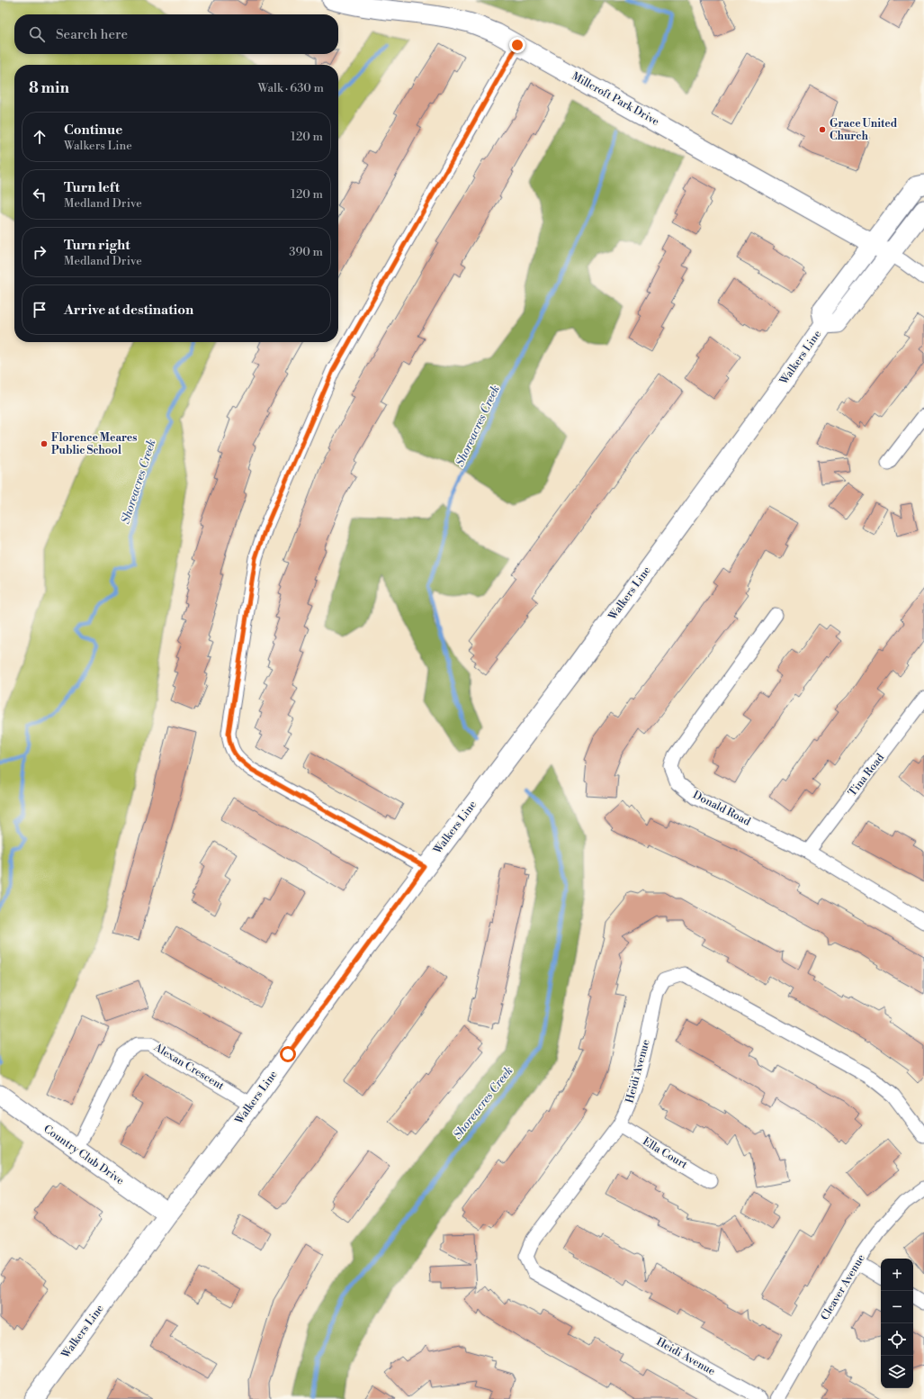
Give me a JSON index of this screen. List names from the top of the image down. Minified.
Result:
{"streets":{"main road":["Millcroft Park Drive","Walkers Line","Country Club Drive"],"street":["Tina Road","Donald Road","Alexan Crescent","Heidi Avenue","Ella Court","Cleaver Avenue"]},"crossings":[["Millcroft Park Drive","Walkers Line"],["Walkers Line","Alexan Crescent"],["Walkers Line","Country Club Drive"],["Tina Road","Donald Road"],["Alexan Crescent","Country Club Drive"],["Heidi Avenue","Ella Court"]],"water":["Shoreacres Creek"],"places":["Grace United Church","Florence Meares Public School"],"page":{"search":"Search here","heading":["8 min","Walk · 630 m"],"list":[["Continue","Walkers Line","120 m"],["Turn left","Medland Drive","120 m"],["Turn right","Medland Drive","390 m"],"Arrive at destination"],"map_buttons":["+","−"]}}
